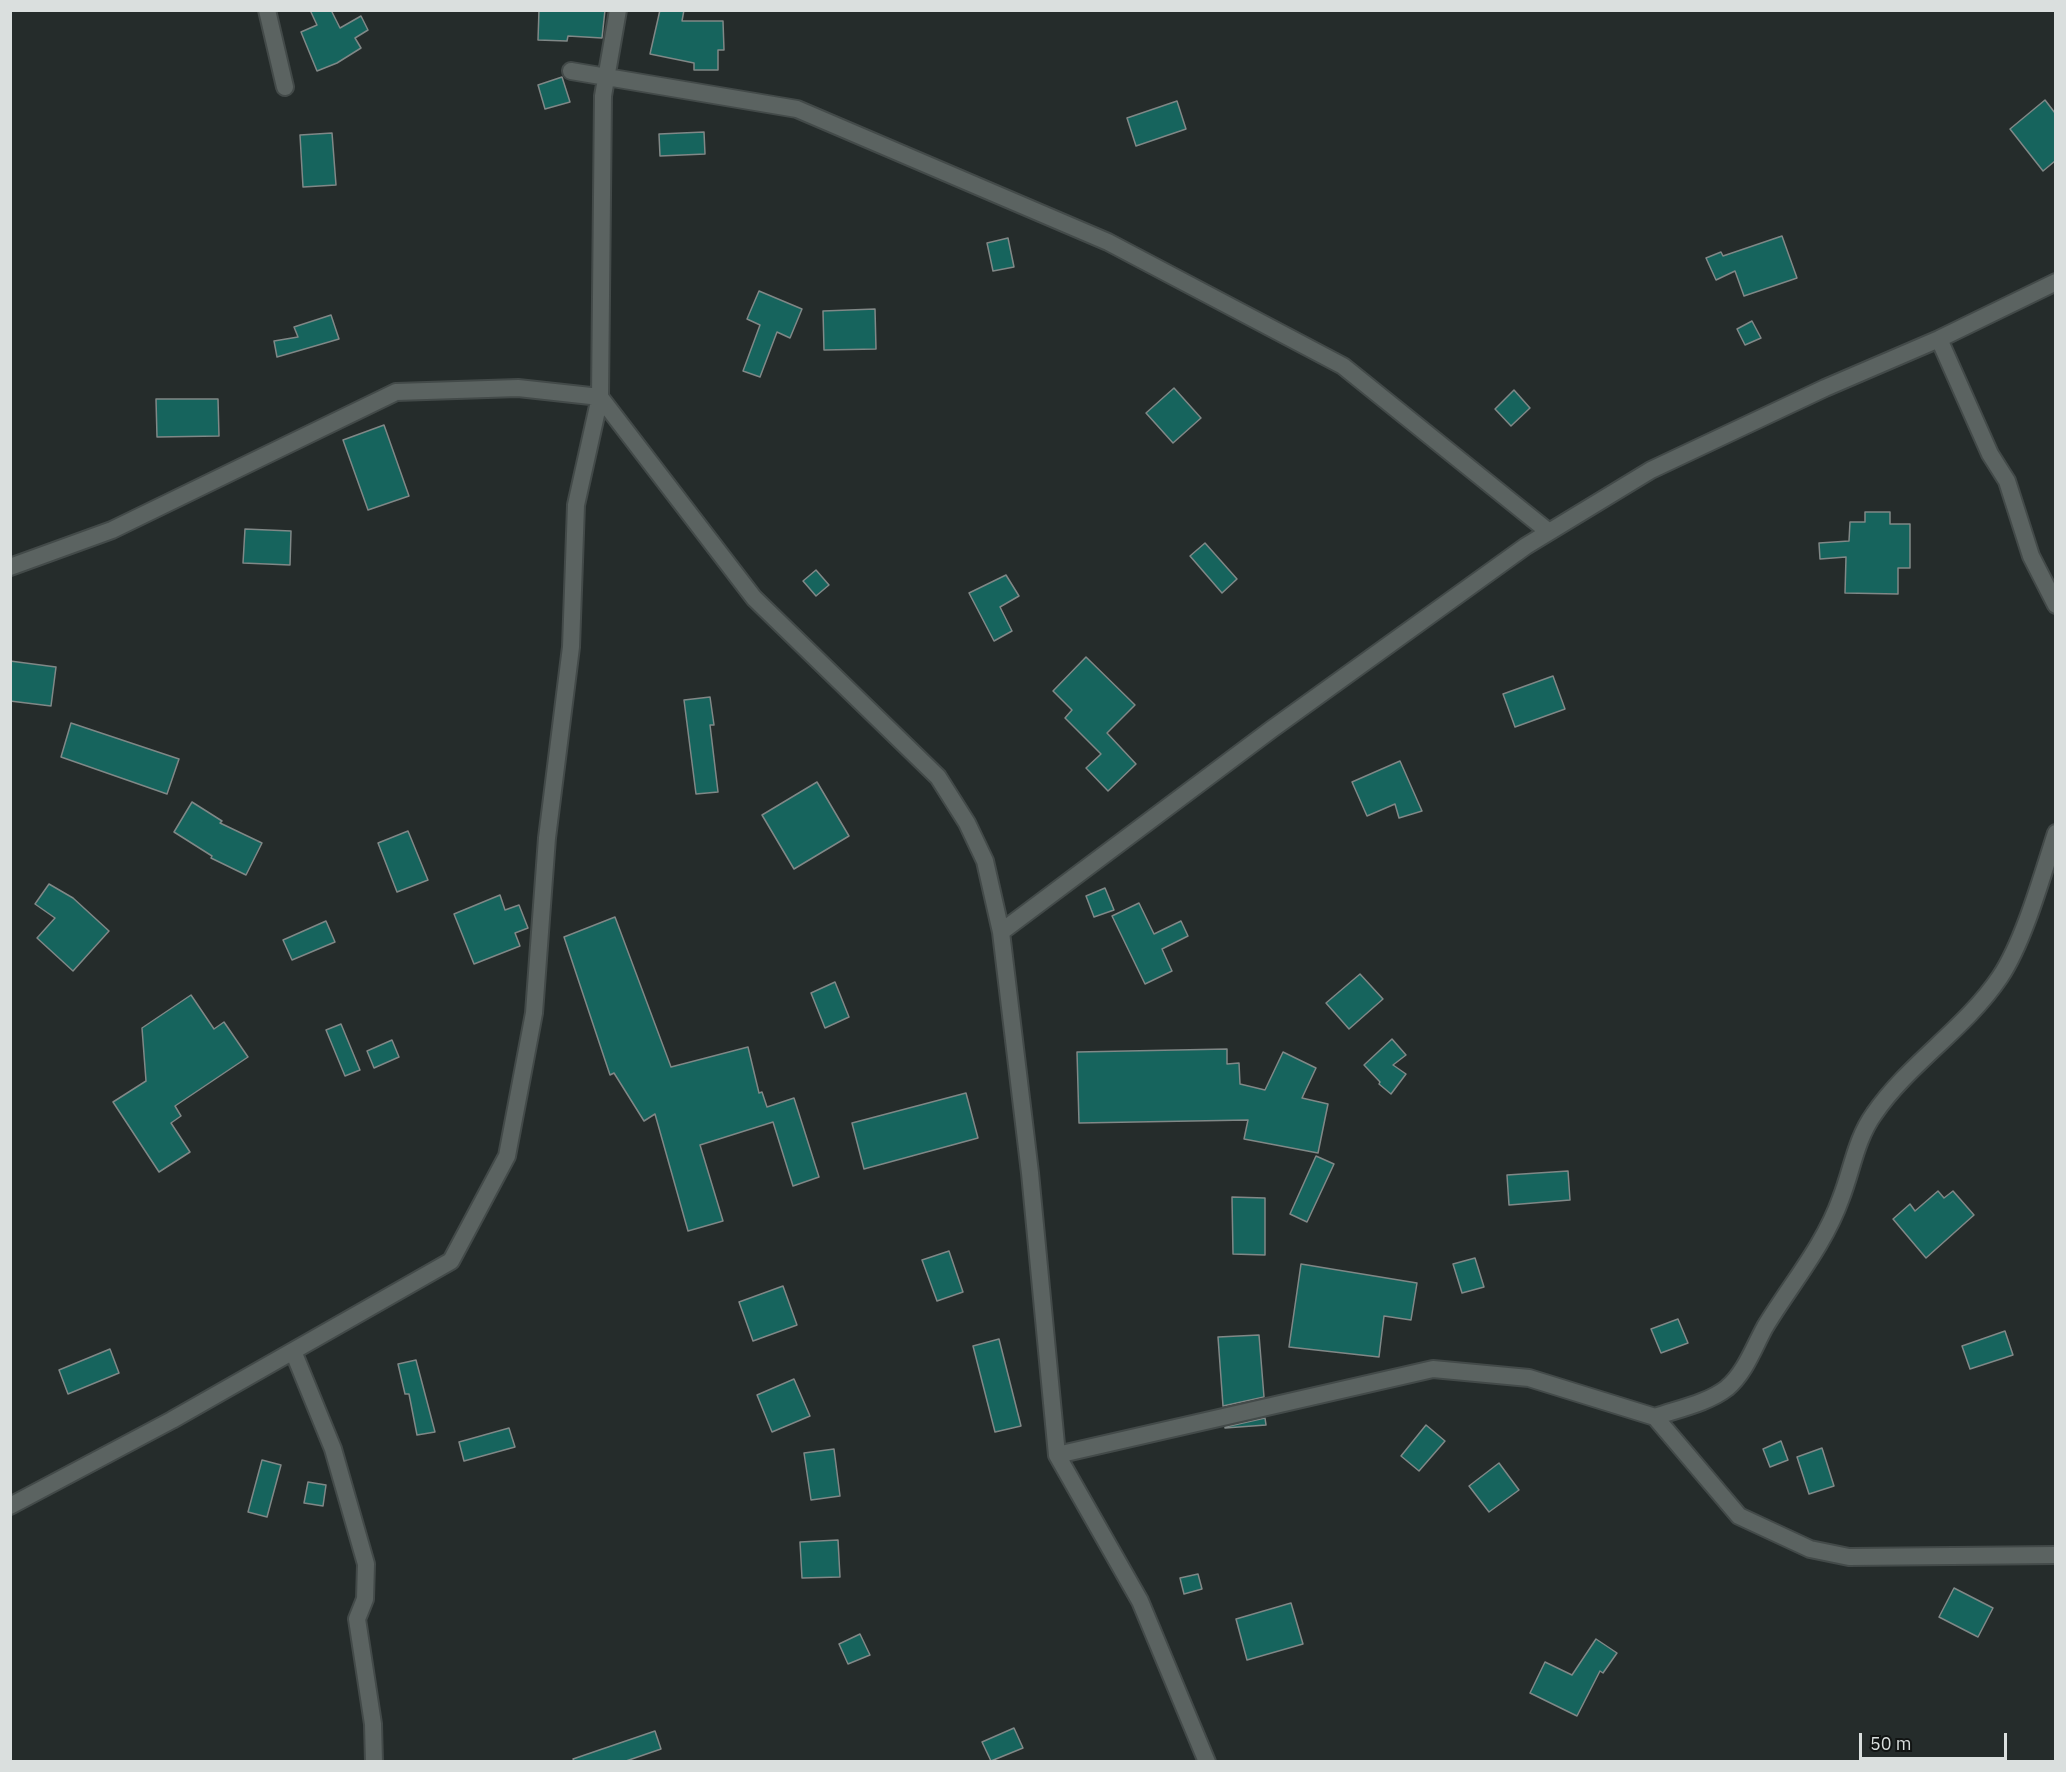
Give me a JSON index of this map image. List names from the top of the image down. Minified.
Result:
{"scale_bar":"50 m"}
